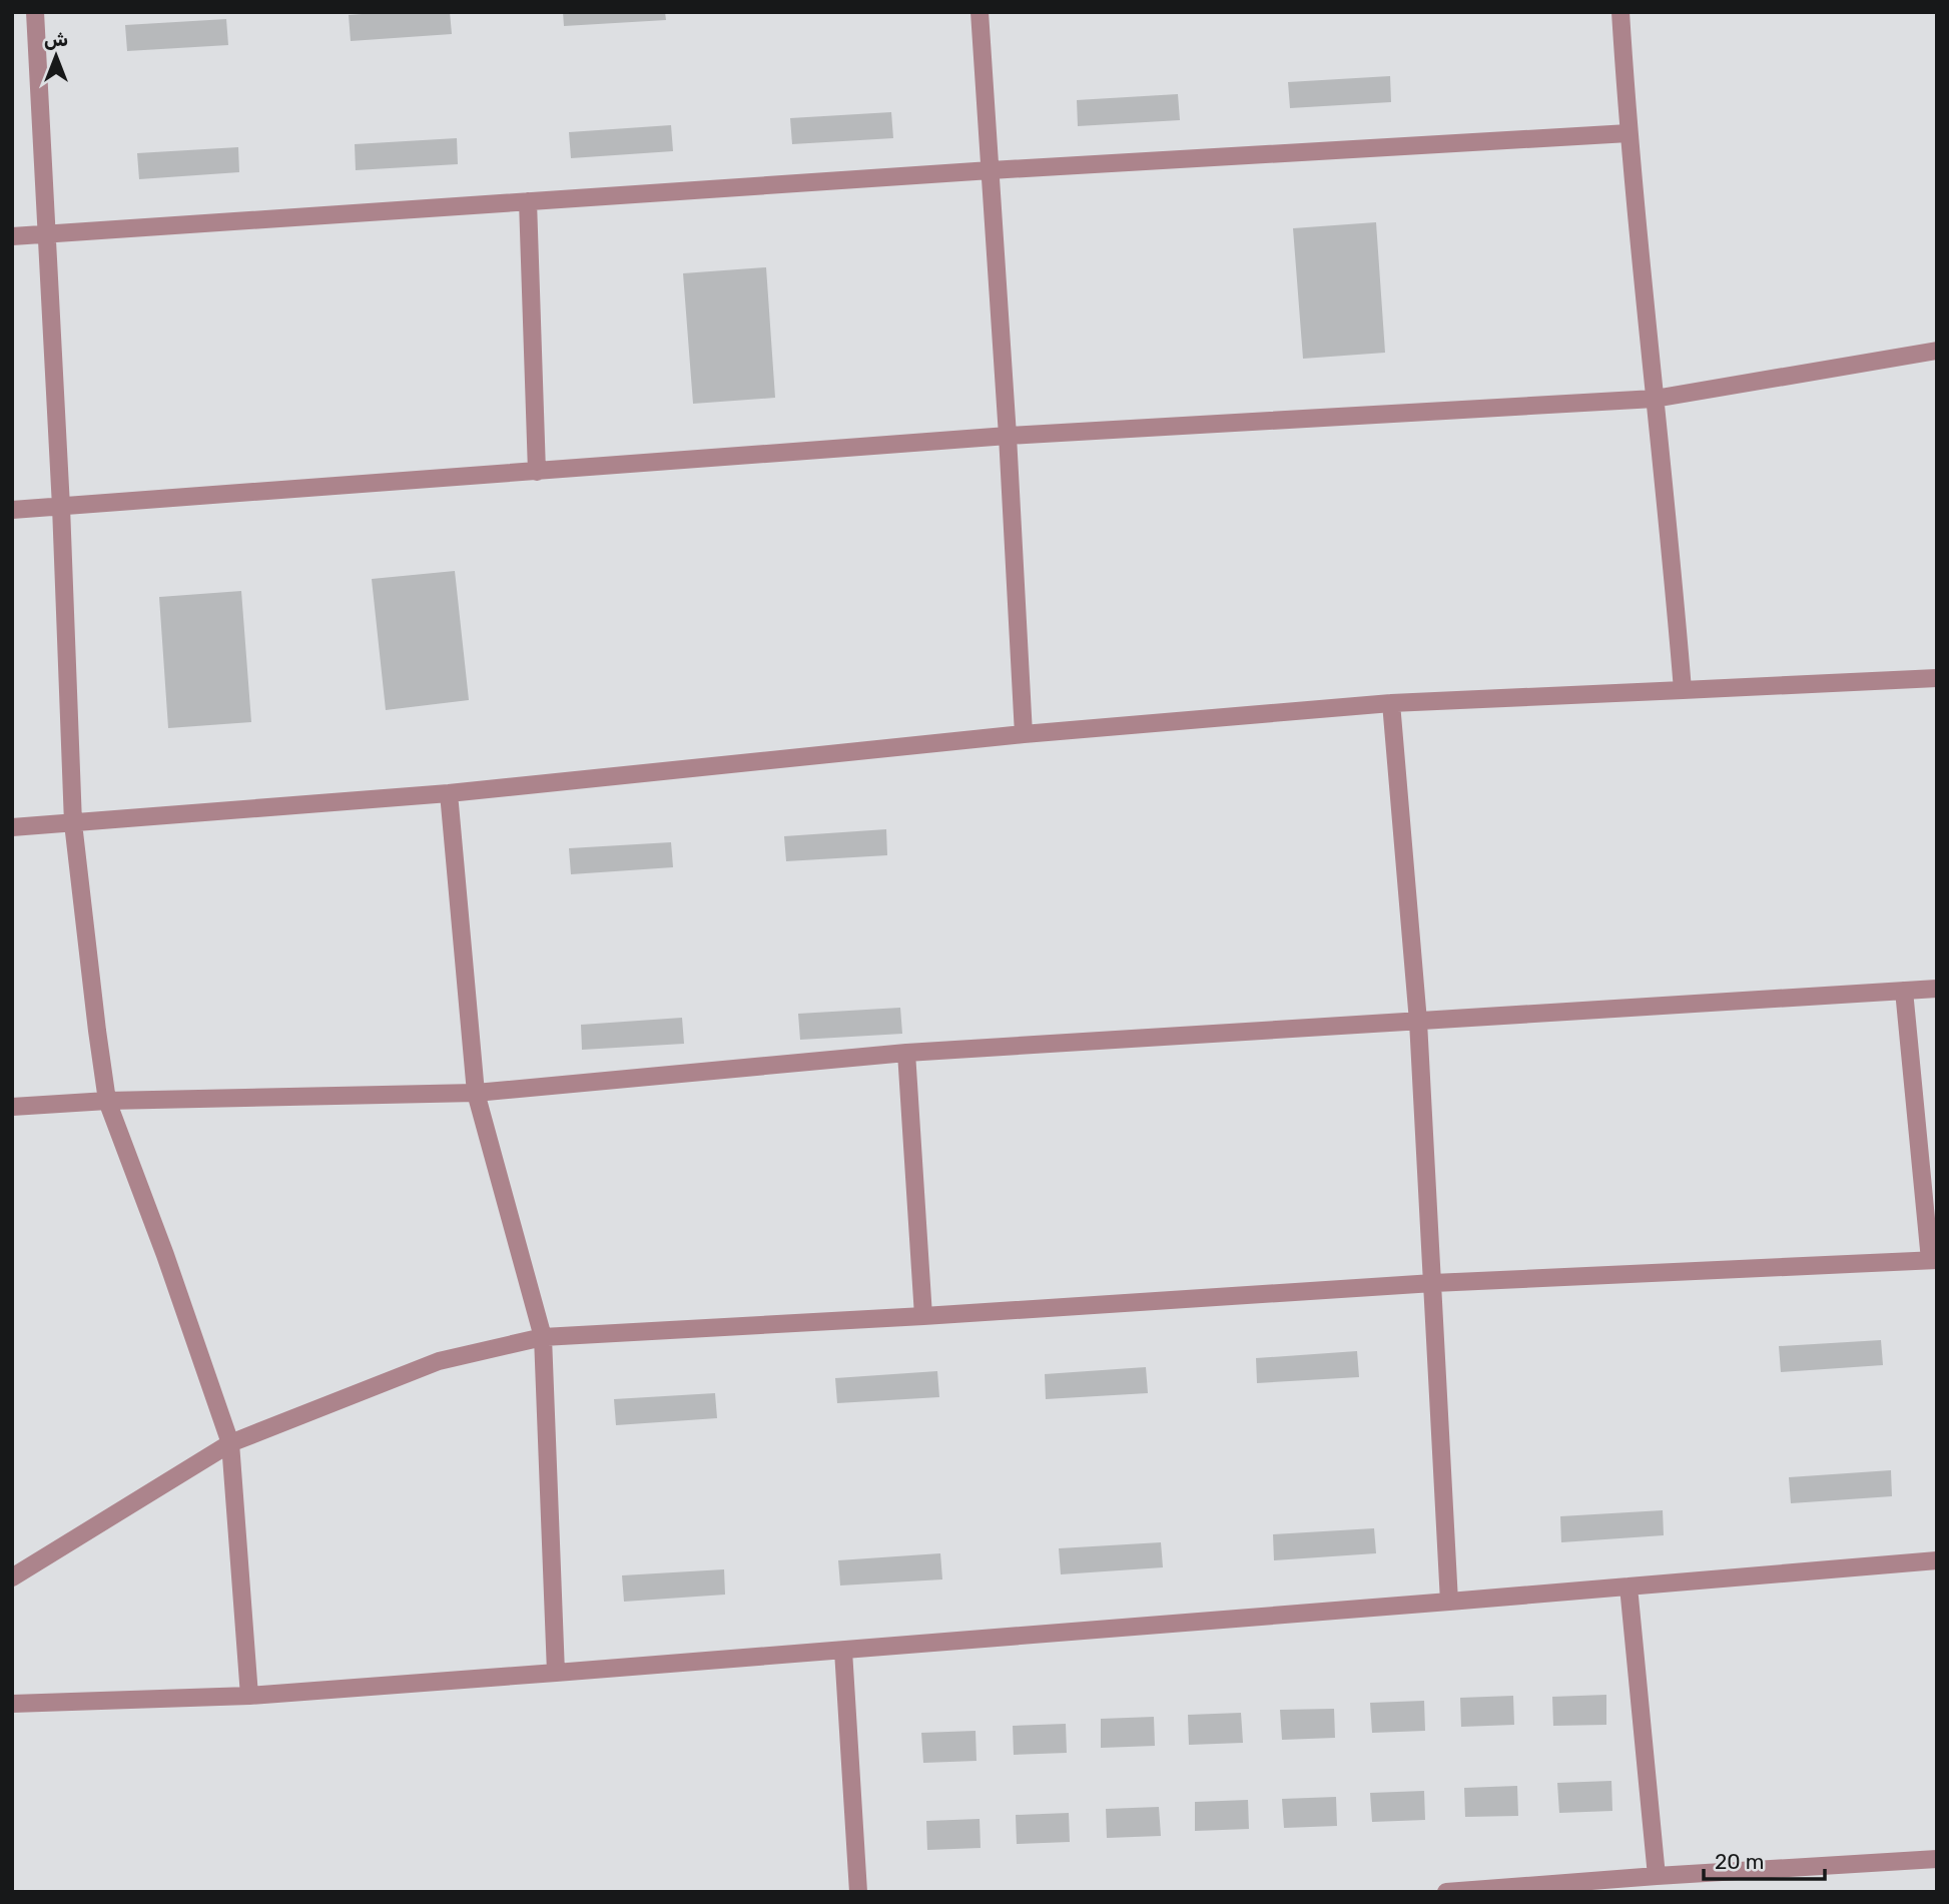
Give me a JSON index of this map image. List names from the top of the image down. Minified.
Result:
{"scale_bar":"20 m","north":"top"}
